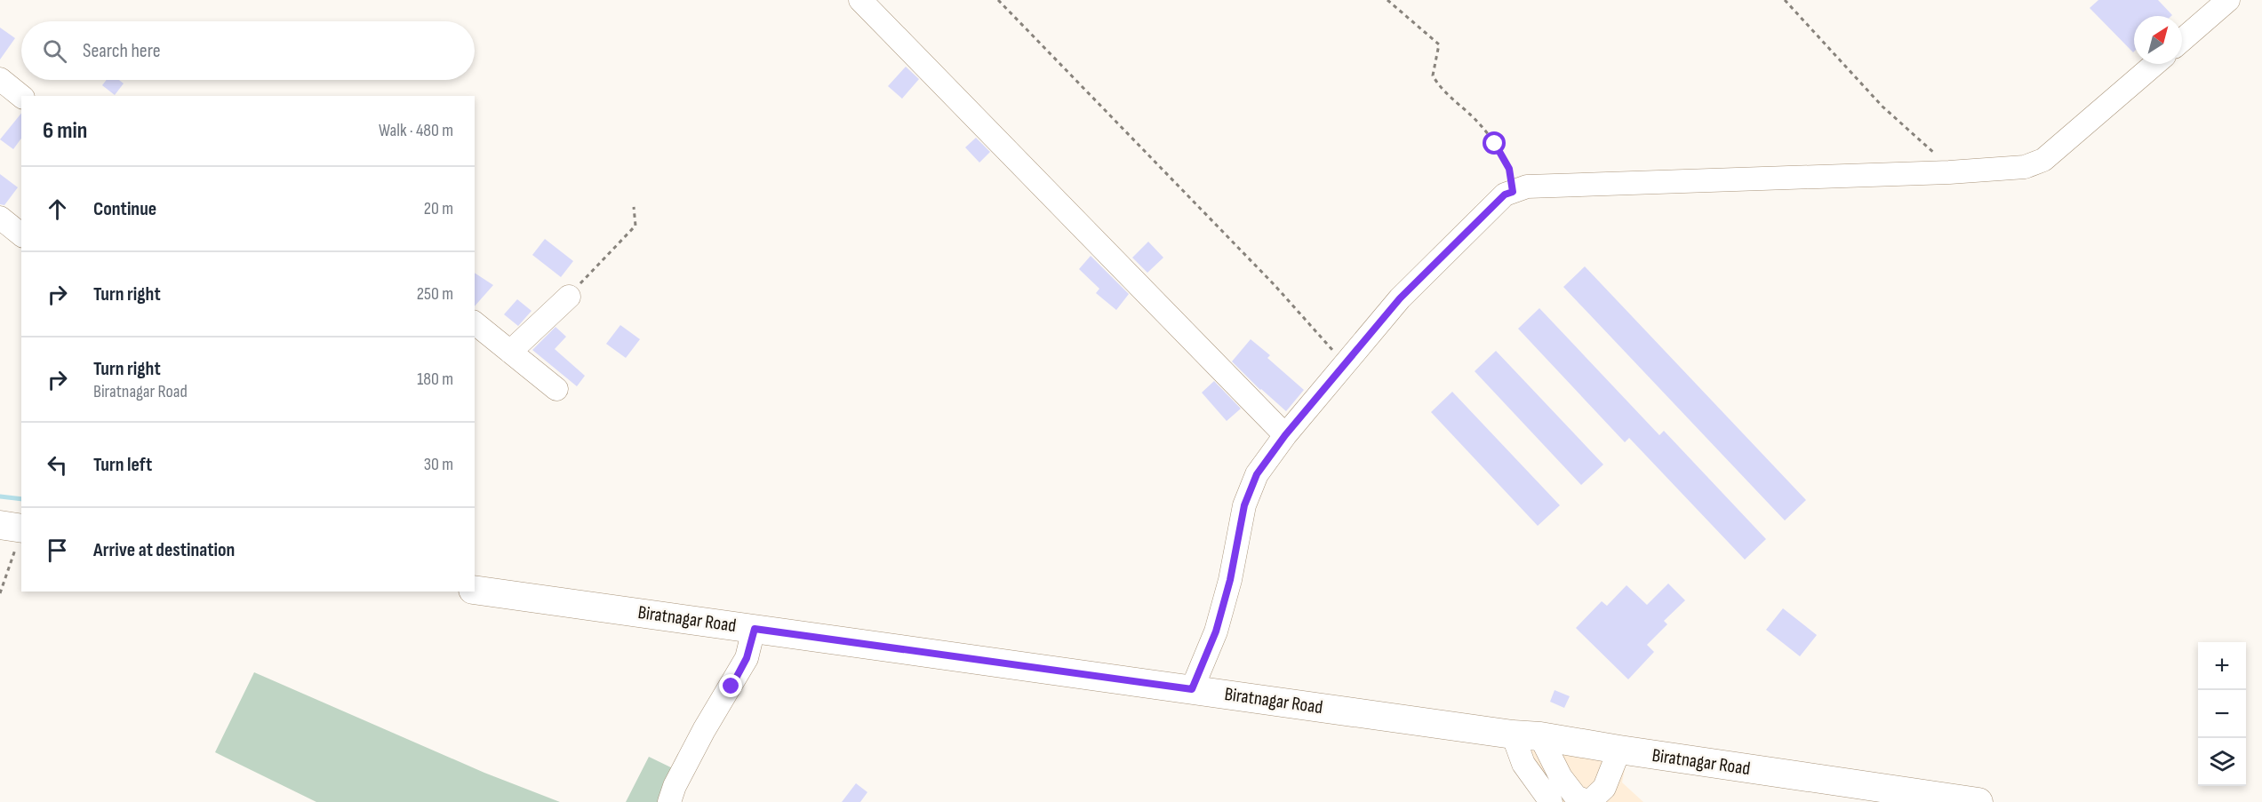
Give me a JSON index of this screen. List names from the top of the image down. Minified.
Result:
{"streets":{"main road":["Biratnagar Road"]},"north":"top right","page":{"search":"Search here","heading":["6 min","Walk · 480 m"],"list":[["Continue","20 m"],["Turn right","250 m"],["Turn right","Biratnagar Road","180 m"],["Turn left","30 m"],"Arrive at destination"],"map_buttons":["+","−"]}}
